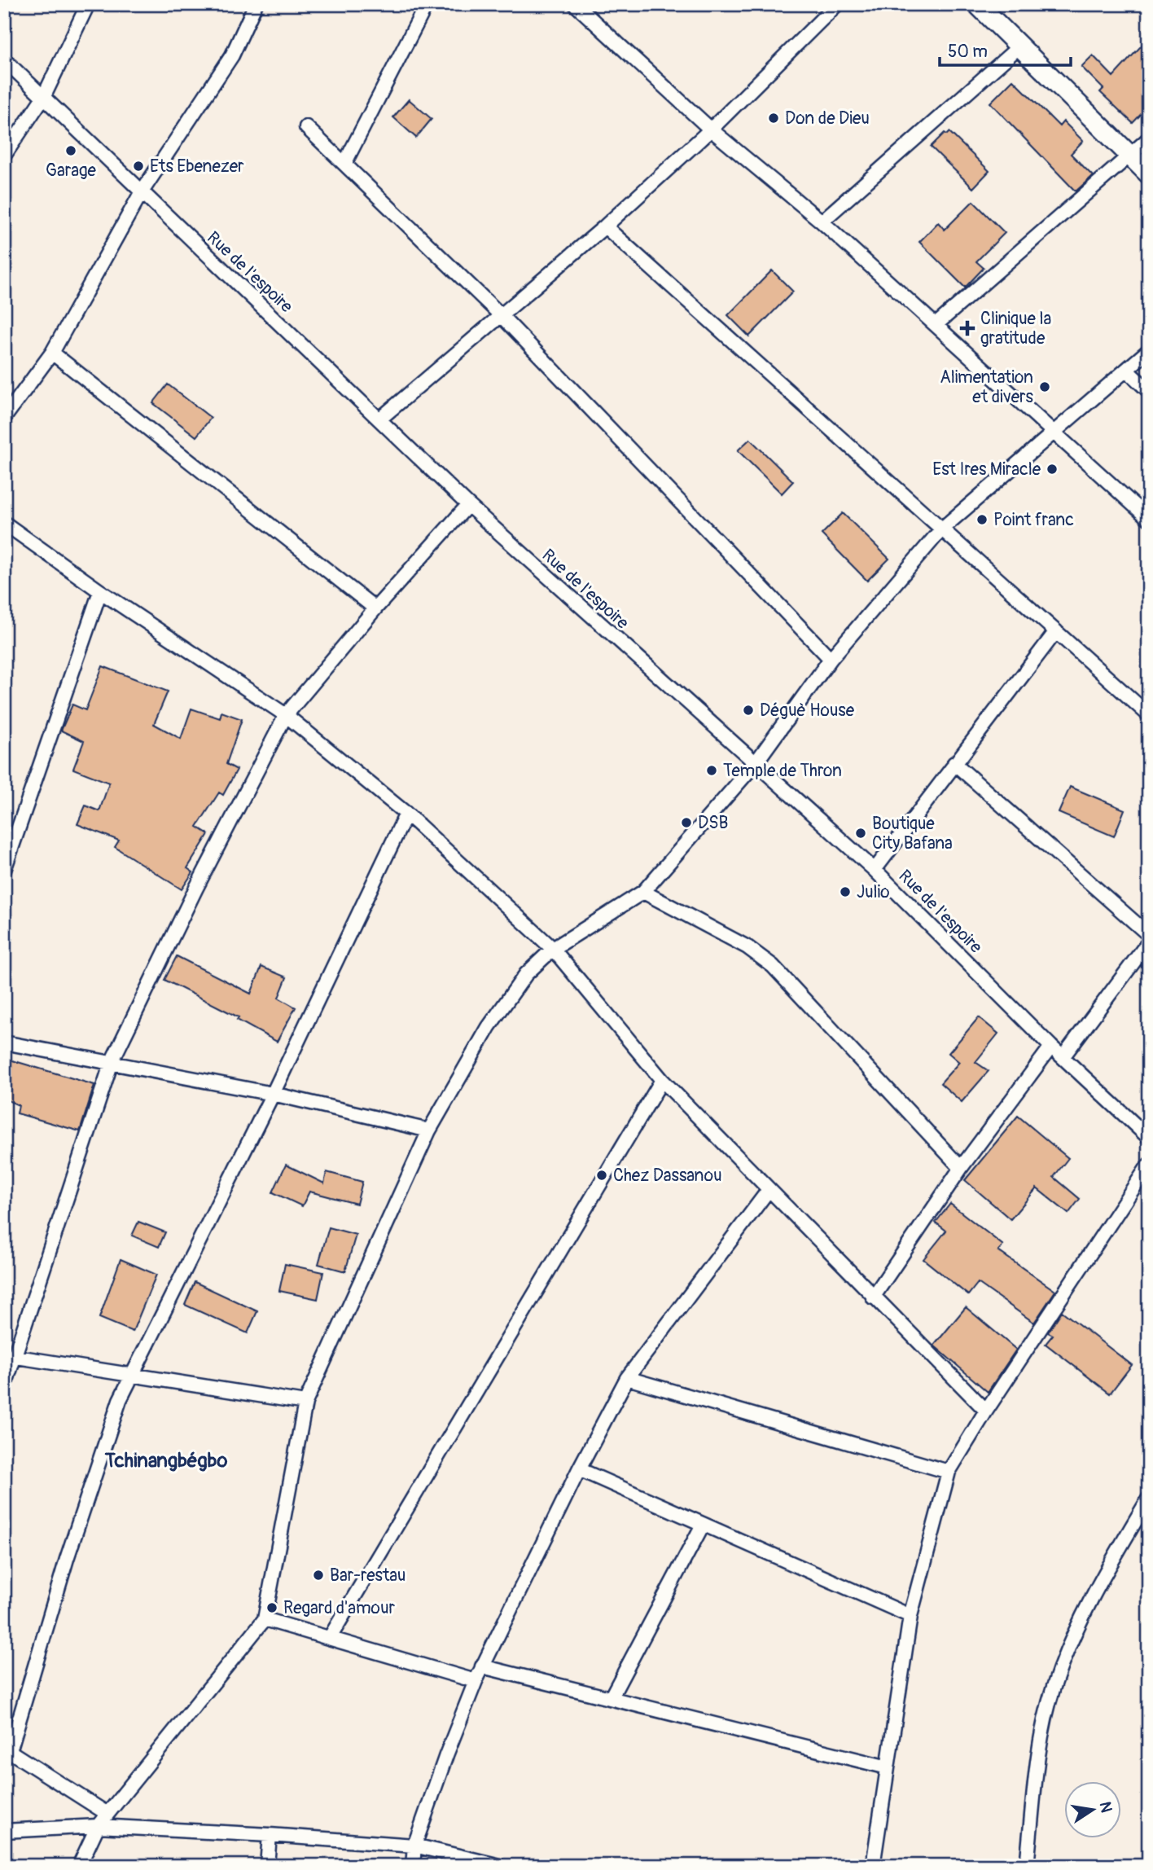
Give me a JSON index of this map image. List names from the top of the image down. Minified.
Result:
{"streets":{"street":["Rue de l'espoire"]},"districts":["Tchinangbégbo"],"places":{"other":["Don de Dieu","Garage","Ets Ebenezer","Alimentation et divers","Est Ires Miracle","Point franc","Déguè House","Temple de Thron","DSB","Boutique City Bafana","Julio","Chez Dassanou","Bar-restau","Regard d'amour"],"health":["Clinique la gratitude"]},"scale_bar":"50 m","north":"right"}
